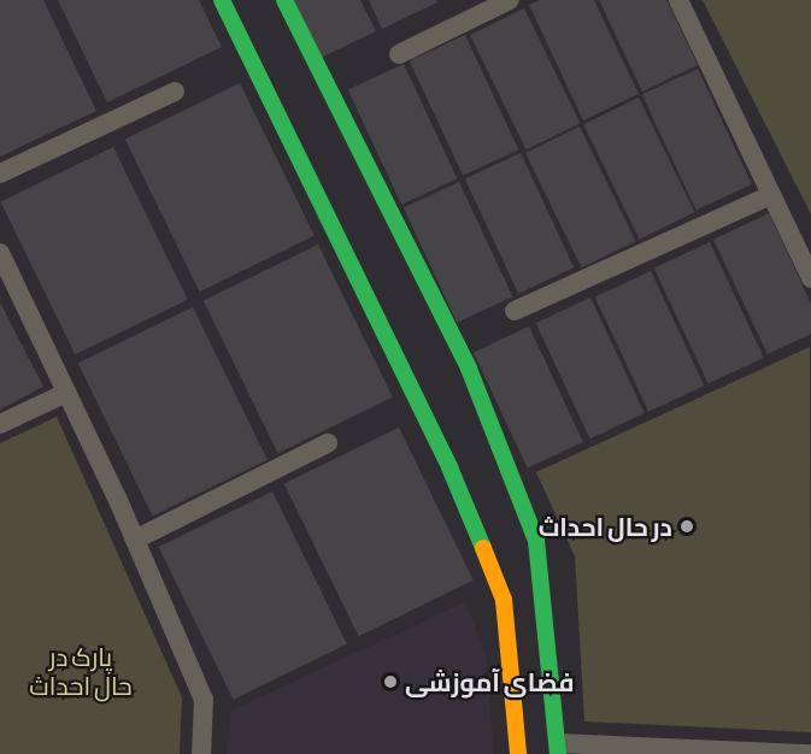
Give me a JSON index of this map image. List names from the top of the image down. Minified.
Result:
{"parks":["پارک در حال احداث"],"places":["در حال احداث","فضای آموزشی"]}
